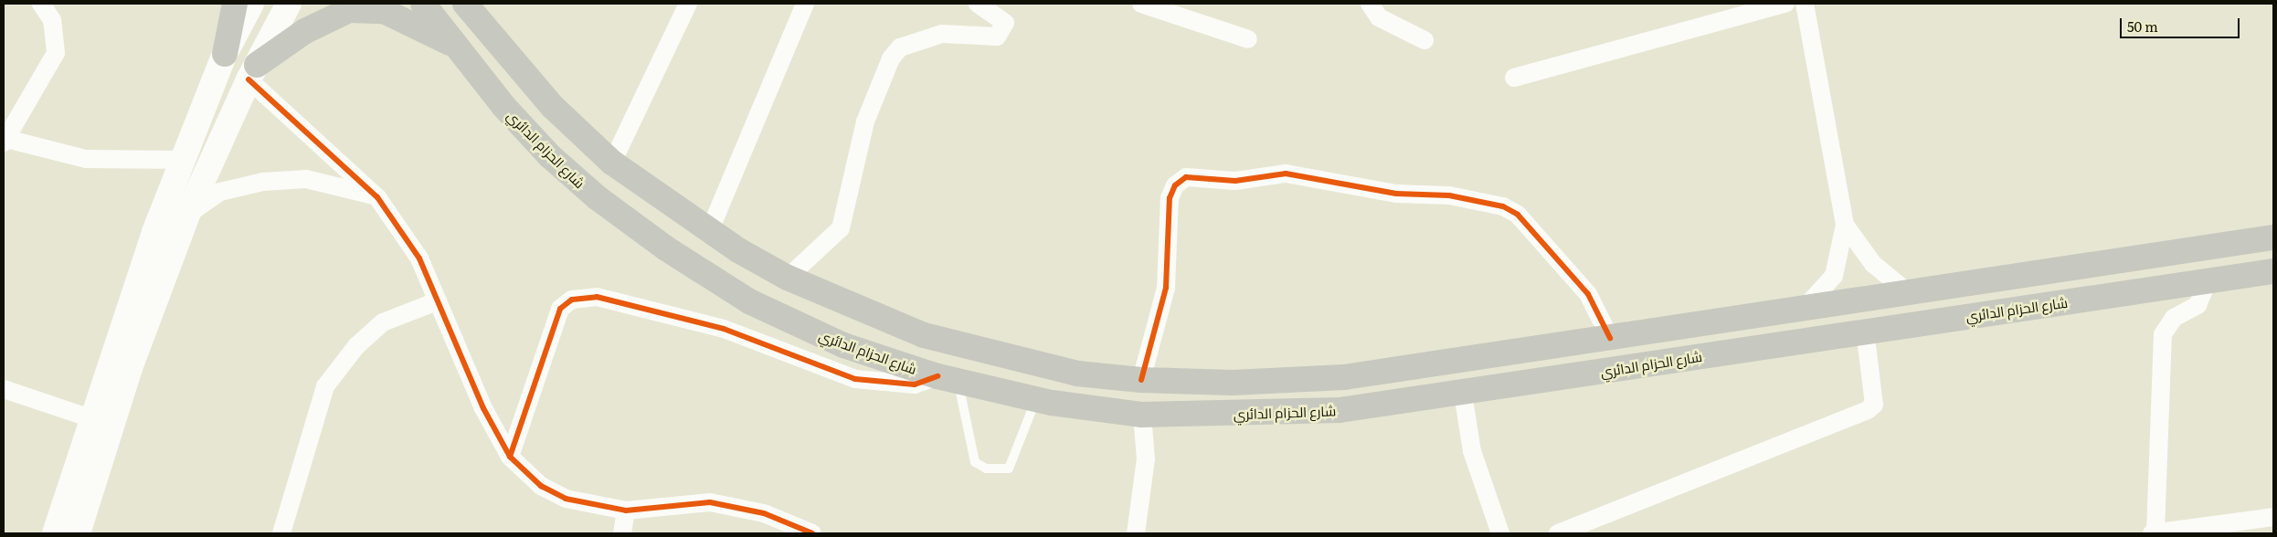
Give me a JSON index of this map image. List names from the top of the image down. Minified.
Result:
{"streets":{"main road":["شارع الحزام الدائري"]},"scale_bar":"50 m"}
